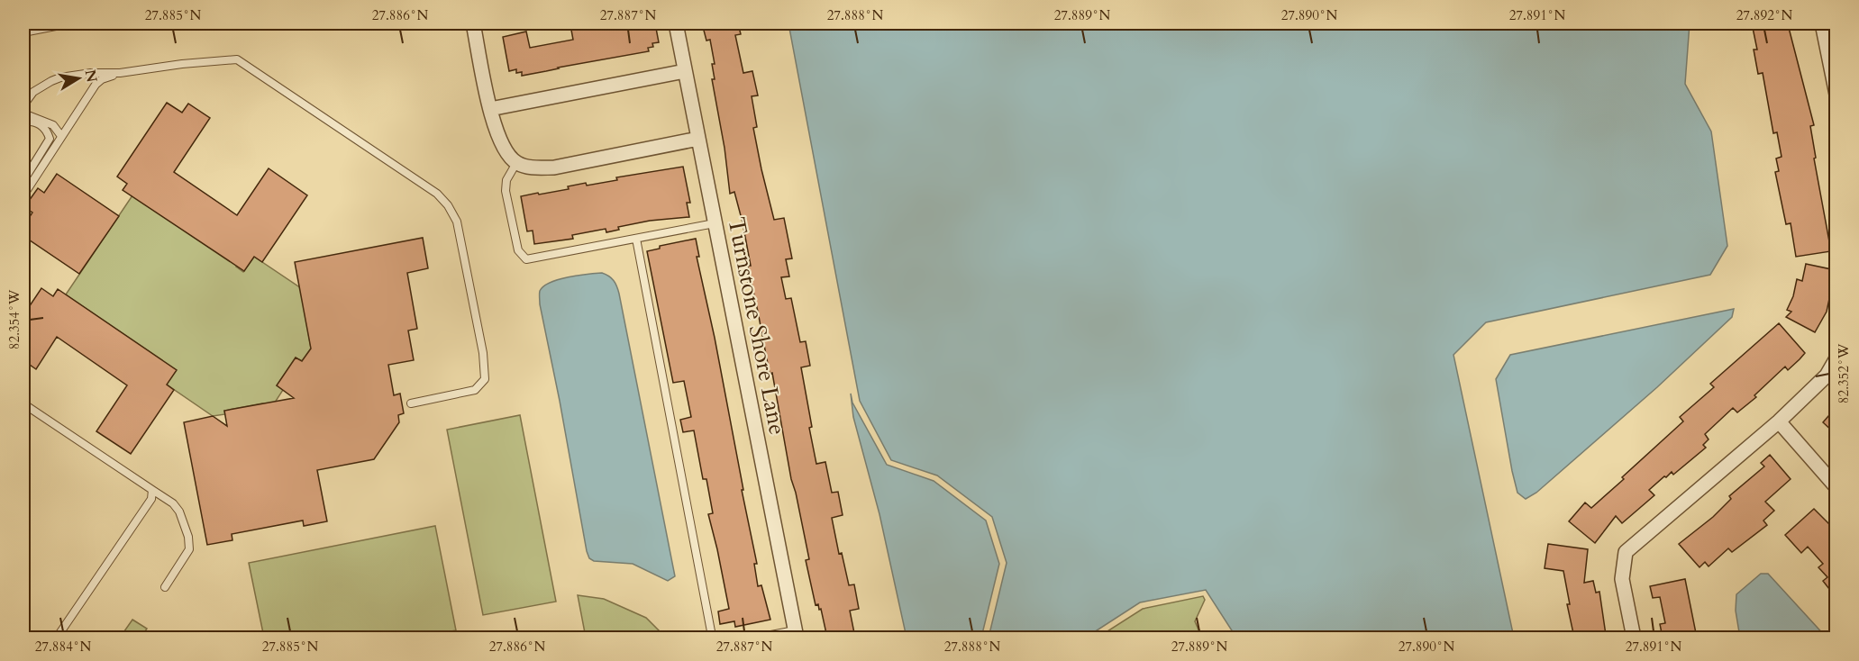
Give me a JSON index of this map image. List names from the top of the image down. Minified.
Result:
{"streets":{"street":["Turnstone Shore Lane"]},"north":"right","coordinates":["27.885°N","27.886°N","27.887°N","27.888°N","27.889°N","27.890°N","27.891°N","27.892°N","82.354°W","82.352°W","27.884°N"]}
